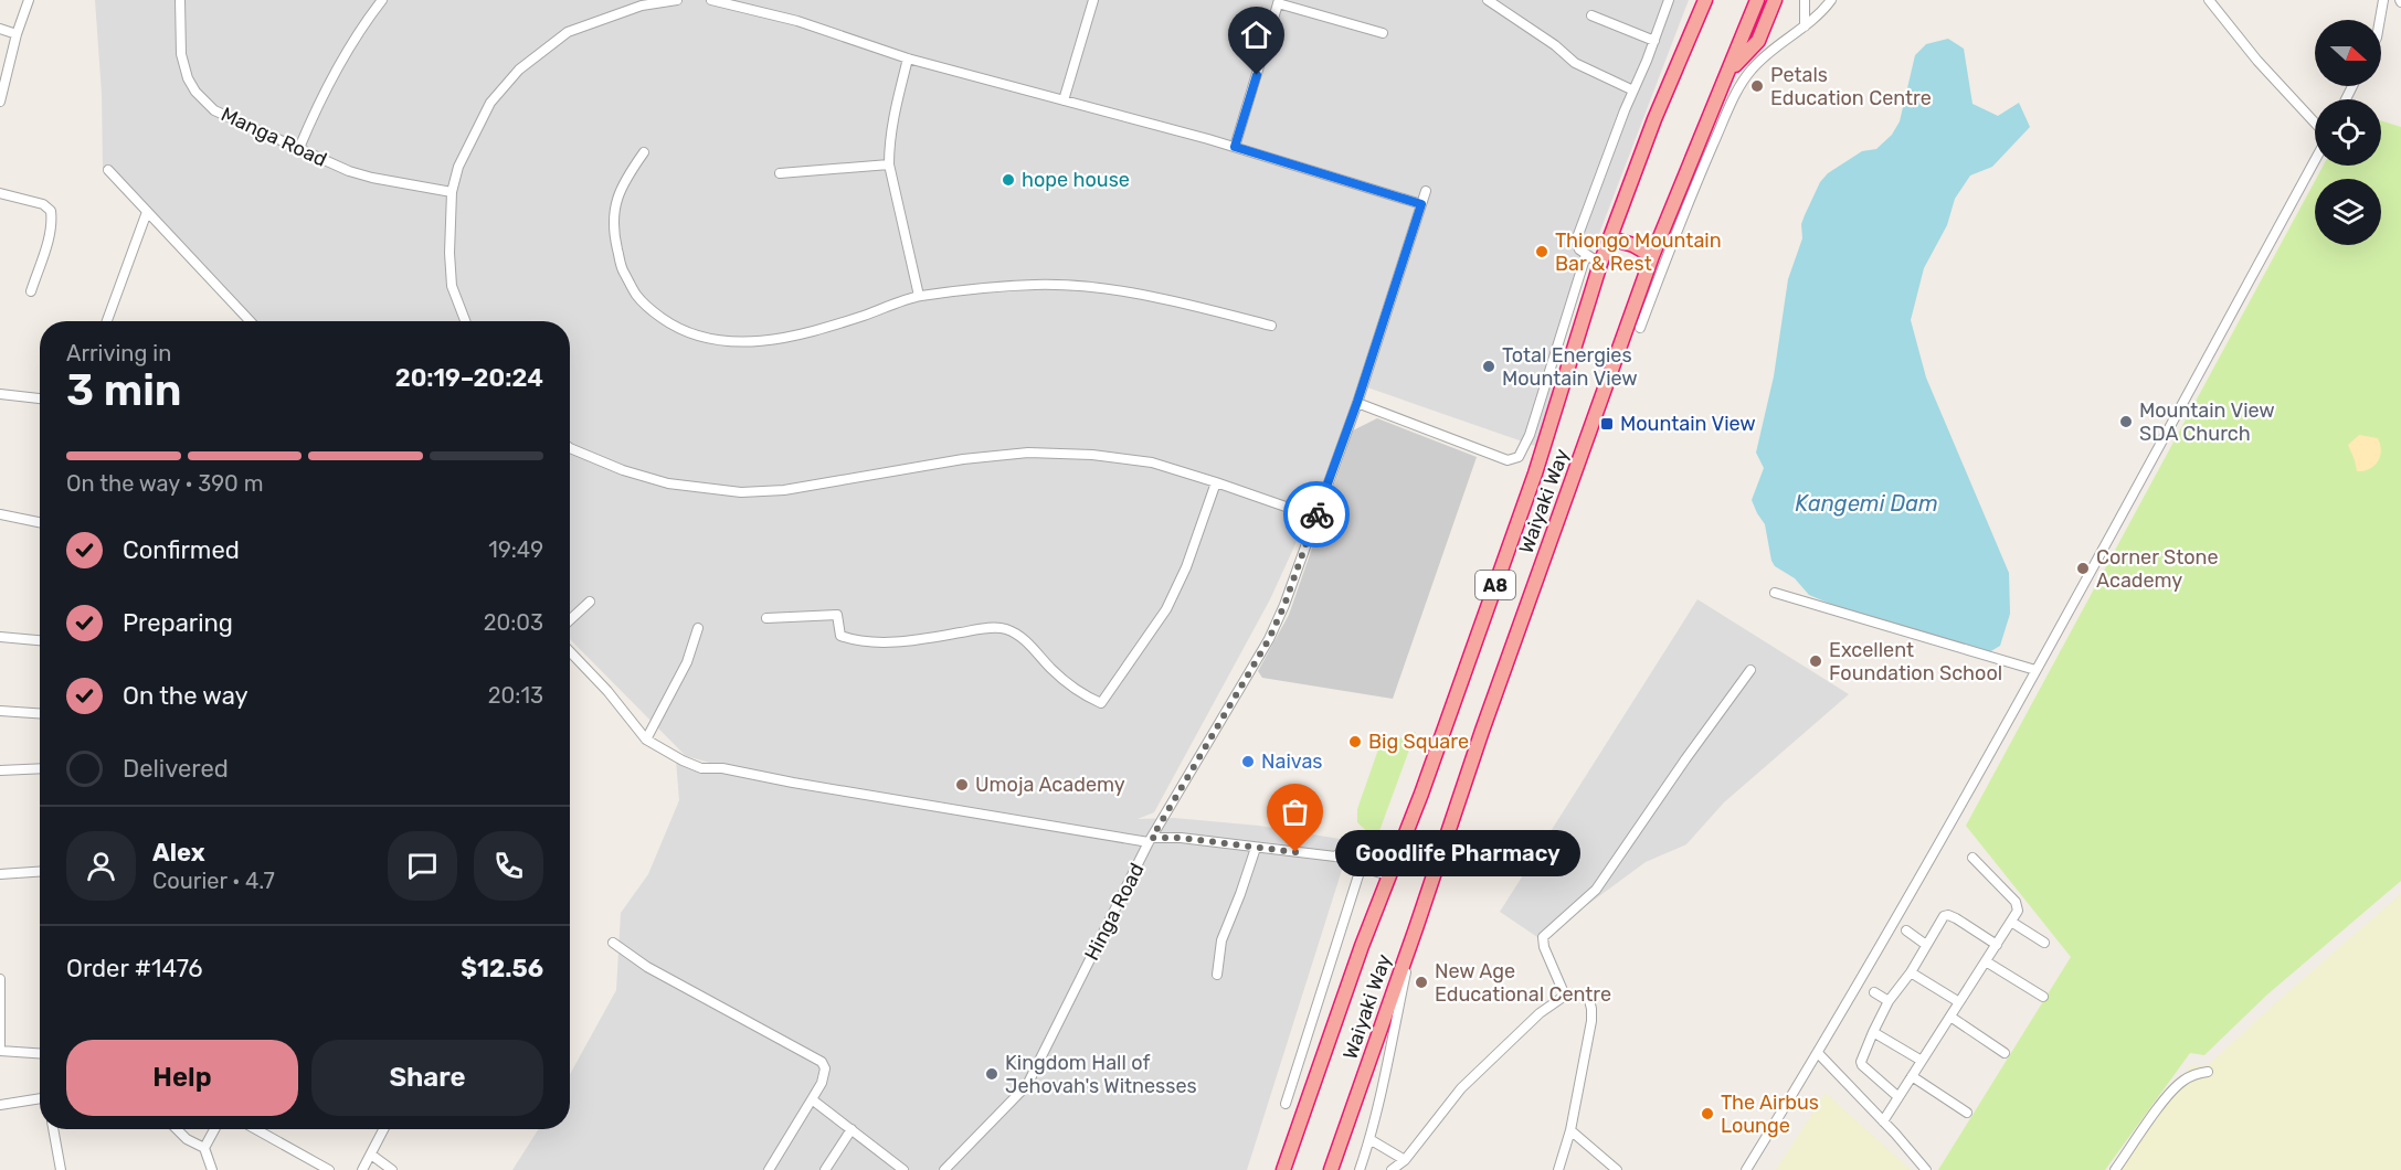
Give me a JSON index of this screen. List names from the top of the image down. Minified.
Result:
{"streets":{"highway":["Waiyaki Way","A8"],"street":["Manga Road","Hinga Road"]},"water":["Kangemi Dam"],"places":{"other":["Petals Education Centre","hope house","Thiongo Mountain Bar & Rest","Total Energies Mountain View","Mountain View SDA Church","Corner Stone Academy","Excellent Foundation School","Big Square","Naivas","Umoja Academy","Goodlife Pharmacy","New Age Educational Centre","Kingdom Hall of Jehovah's Witnesses","The Airbus Lounge"],"transit":["Mountain View"]},"north":"right","page":{"heading":["3 min","Arriving in","20:19–20:24"],"panel":["Alex","Courier · 4.7","Order #1476","$12.56"],"bar":"On the way · 390 m","list":[["Confirmed","19:49"],["Preparing","20:03"],["On the way","20:13"],"Delivered"],"bubble":"Goodlife Pharmacy","buttons":["Help","Share"]}}
